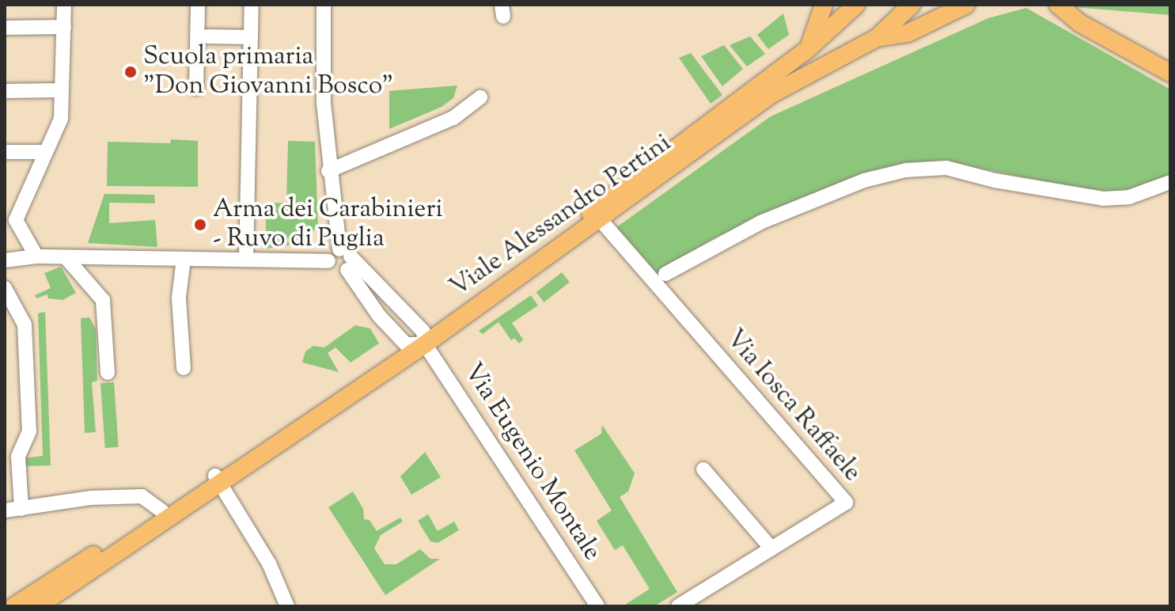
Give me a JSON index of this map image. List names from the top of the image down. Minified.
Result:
{"streets":{"main road":["Viale Alessandro Pertini"],"street":["Via Iosca Raffaele","Via Eugenio Montale"]},"crossings":[["Viale Alessandro Pertini","Via Iosca Raffaele"],["Viale Alessandro Pertini","Via Eugenio Montale"]],"places":["Scuola primaria \"Don Giovanni Bosco\"","Arma dei Carabinieri - Ruvo di Puglia"]}
